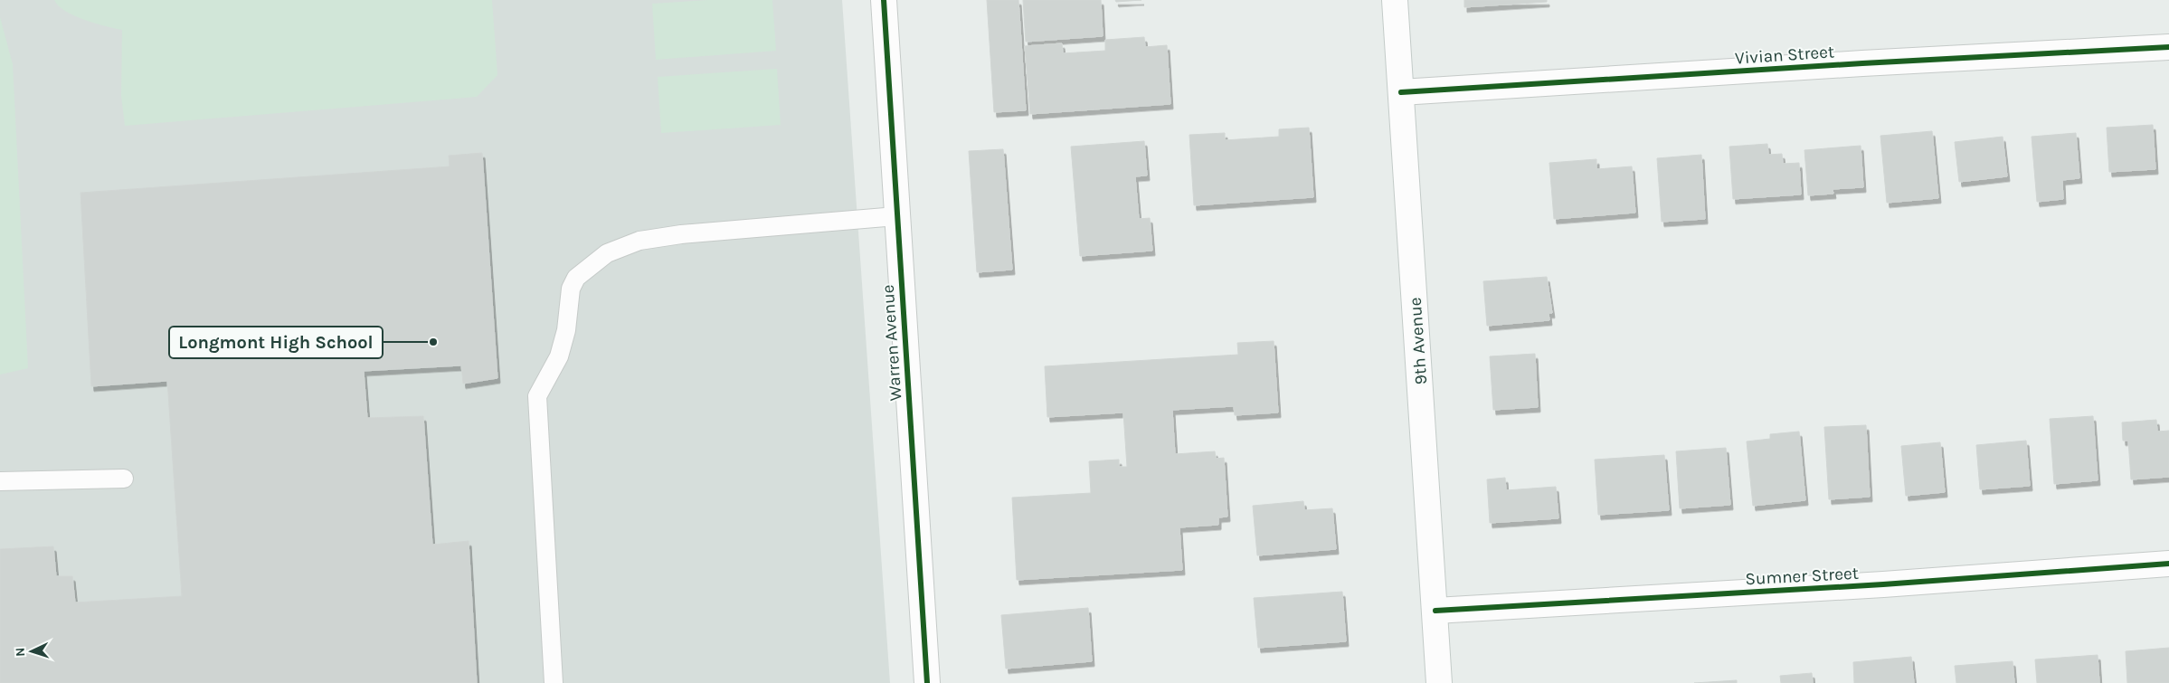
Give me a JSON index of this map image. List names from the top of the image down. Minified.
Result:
{"streets":{"street":["Vivian Street","9th Avenue","Warren Avenue","Sumner Street"]},"crossings":[["Vivian Street","9th Avenue"],["9th Avenue","Sumner Street"]],"places":["Longmont High School"],"north":"left"}
